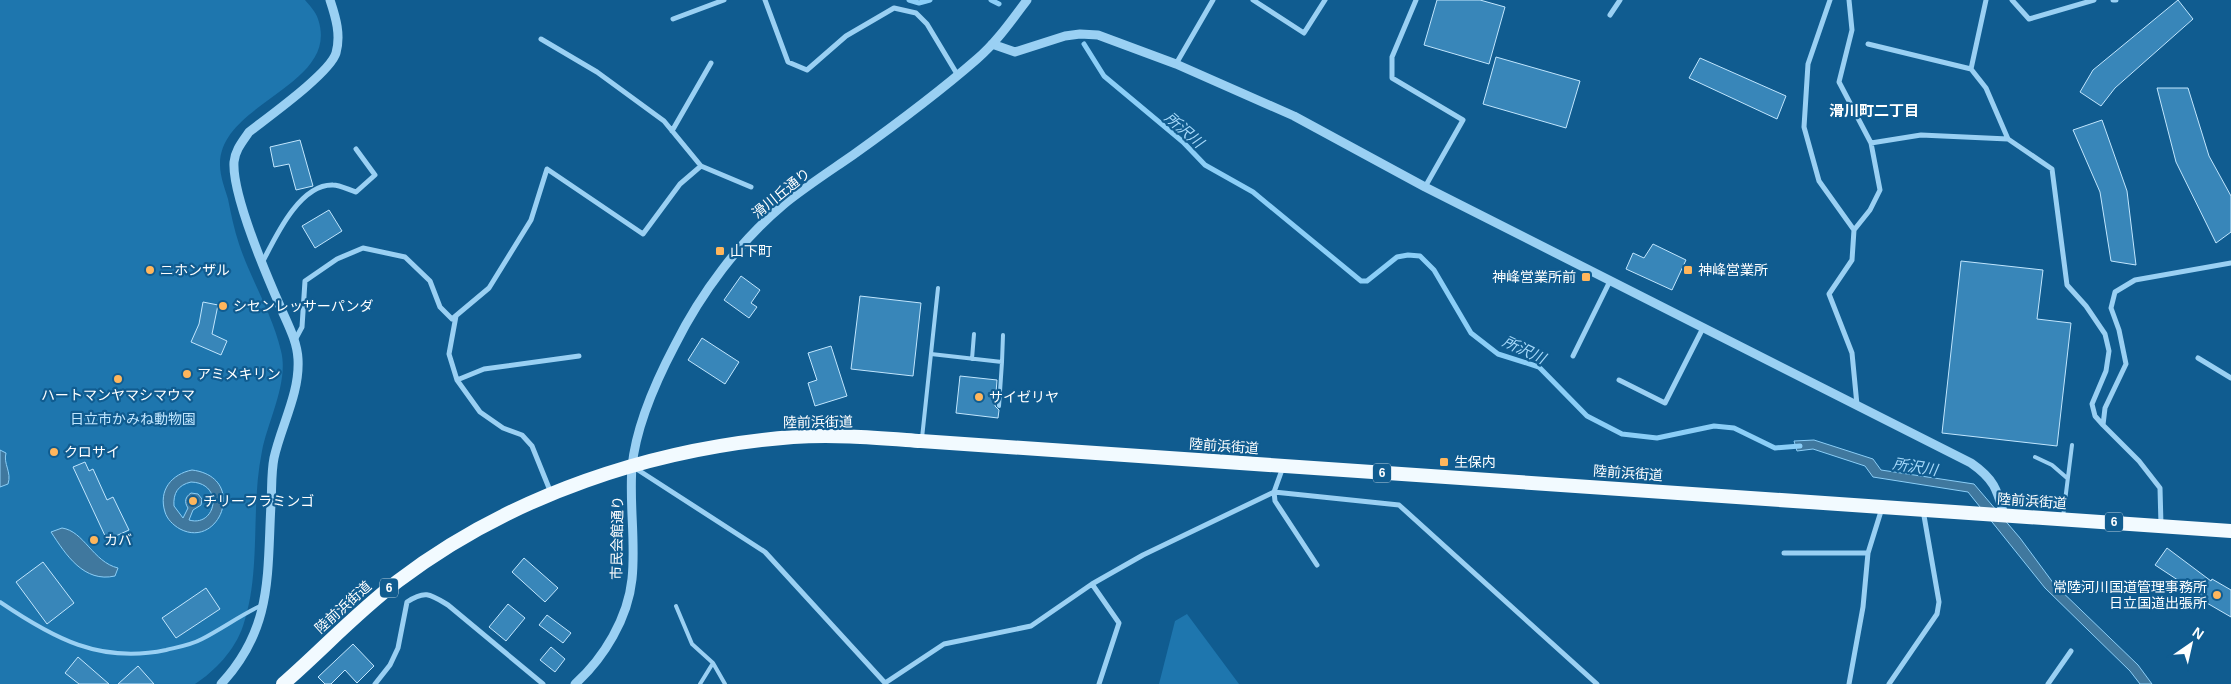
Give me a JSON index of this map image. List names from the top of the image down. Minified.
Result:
{"streets":{"highway":["陸前浜街道","6"],"street":["滑川丘通り","市民会館通り"]},"crossings":[["滑川丘通り","陸前浜街道"],["滑川丘通り","市民会館通り"],["陸前浜街道","市民会館通り"]],"districts":["滑川町二丁目"],"water":["所沢川"],"parks":["日立市かみね動物園"],"places":{"transit":["山下町","神峰営業所","神峰営業所前","生保内"],"other":["ニホンザル","シセンレッサーパンダ","アミメキリン","ハートマンヤマシマウマ","サイゼリヤ","クロサイ","チリーフラミンゴ","カバ","常陸河川国道管理事務所 日立国道出張所"]},"north":"top right"}
